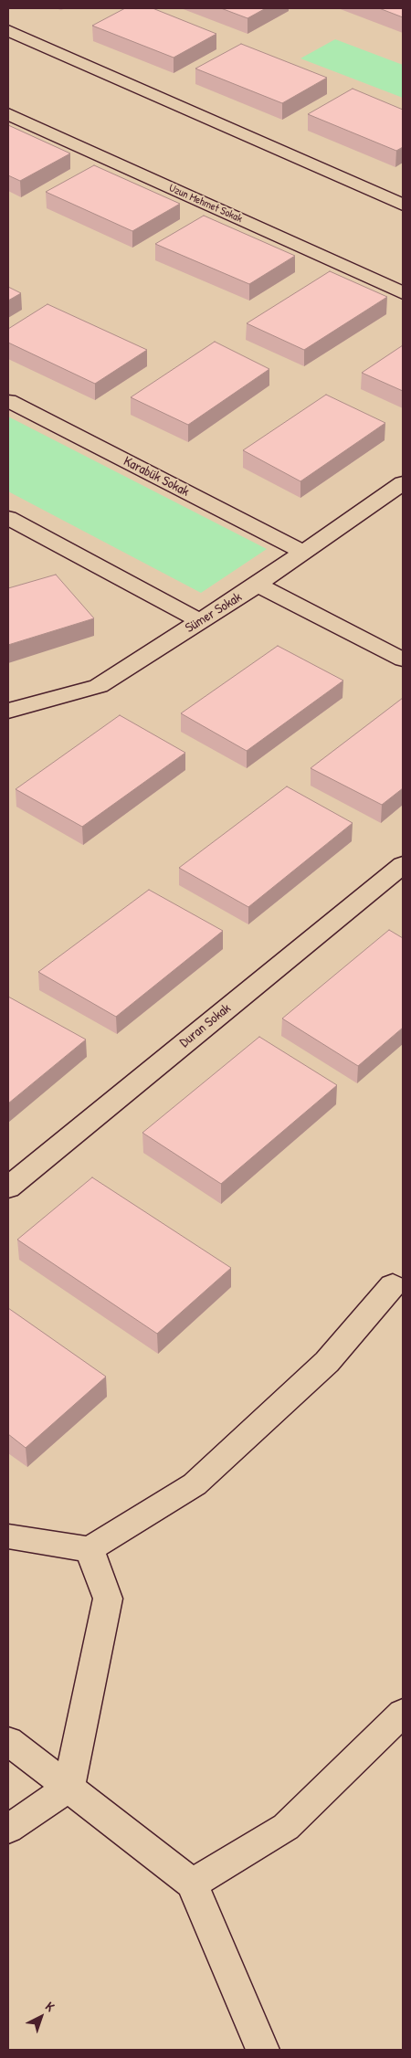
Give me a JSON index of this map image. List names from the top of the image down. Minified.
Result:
{"streets":{"street":["Uzun Mehmet Sokak","Karabük Sokak","Sümer Sokak","Duran Sokak"]},"crossings":[["Karabük Sokak","Sümer Sokak"]],"north":"top right"}
